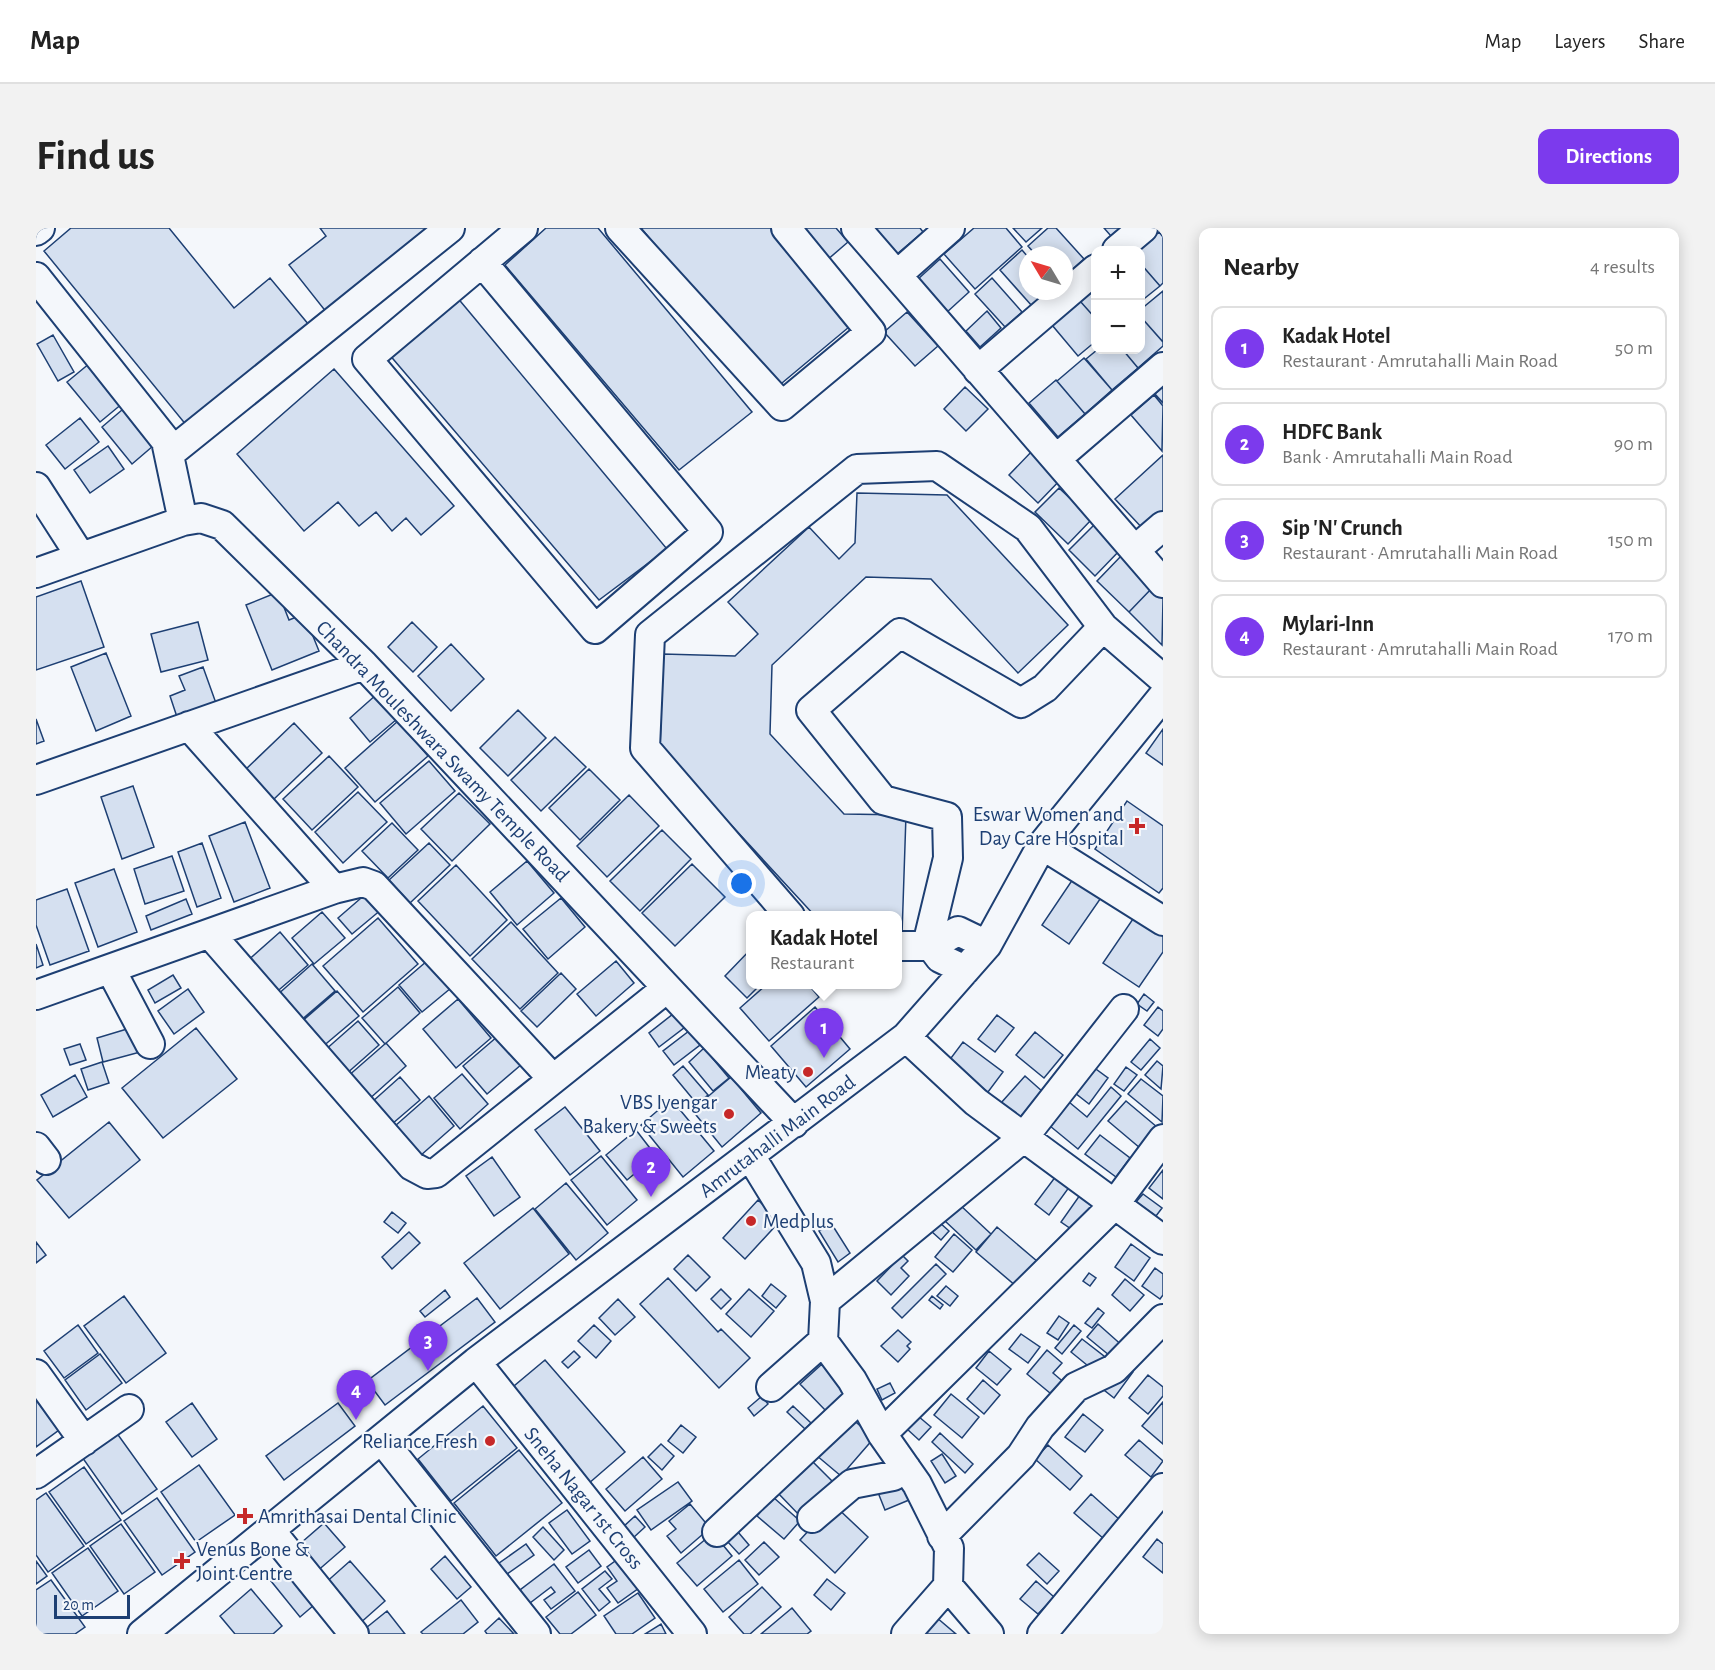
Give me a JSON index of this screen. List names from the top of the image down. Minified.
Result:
{"streets":{"street":["Chandra Mouleshwara Swamy Temple Road","Amrutahalli Main Road","Sneha Nagar 1st Cross"]},"crossings":[["Chandra Mouleshwara Swamy Temple Road","Amrutahalli Main Road"],["Amrutahalli Main Road","Sneha Nagar 1st Cross"]],"places":{"health":["Eswar Women and Day Care Hospital","Amrithasai Dental Clinic","Venus Bone & Joint Centre"],"other":["Meaty","VBS Iyengar Bakery & Sweets","Medplus","Reliance Fresh"]},"scale_bar":"20 m","north":"top left","page":{"header":"Map","nav":["Map","Layers","Share"],"buttons":"Directions","title":"Find us","heading":["Nearby","4 results"],"map_buttons":["+","−"],"list":[{"mark":"1","name":"Kadak Hotel","note":"Restaurant · Amrutahalli Main Road","value":"50 m"},{"mark":"2","name":"HDFC Bank","note":"Bank · Amrutahalli Main Road","value":"90 m"},{"mark":"3","name":"Sip 'N' Crunch","note":"Restaurant · Amrutahalli Main Road","value":"150 m"},{"mark":"4","name":"Mylari-Inn","note":"Restaurant · Amrutahalli Main Road","value":"170 m"}],"popup":["Kadak Hotel","Restaurant"],"pins":["1","2","3","4"],"scale":"20 m"}}
